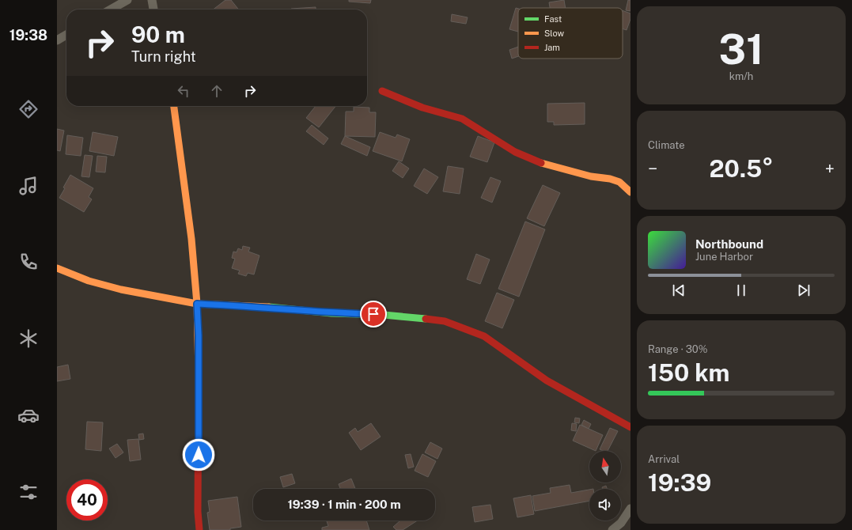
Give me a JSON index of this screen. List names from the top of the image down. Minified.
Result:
{"legend":["Fast","Slow","Jam"],"north":"top","page":{"tabs":"19:38","tile":[["31","km/h"],"Climate",["Range · 30%","150 km"],["Arrival","19:39"]],"turn":["90 m","Turn right"],"heat":["−","20.5°","+"],"song":["Northbound","June Harbor"],"limit":"40","trip":"19:39 · 1 min · 200 m"}}
